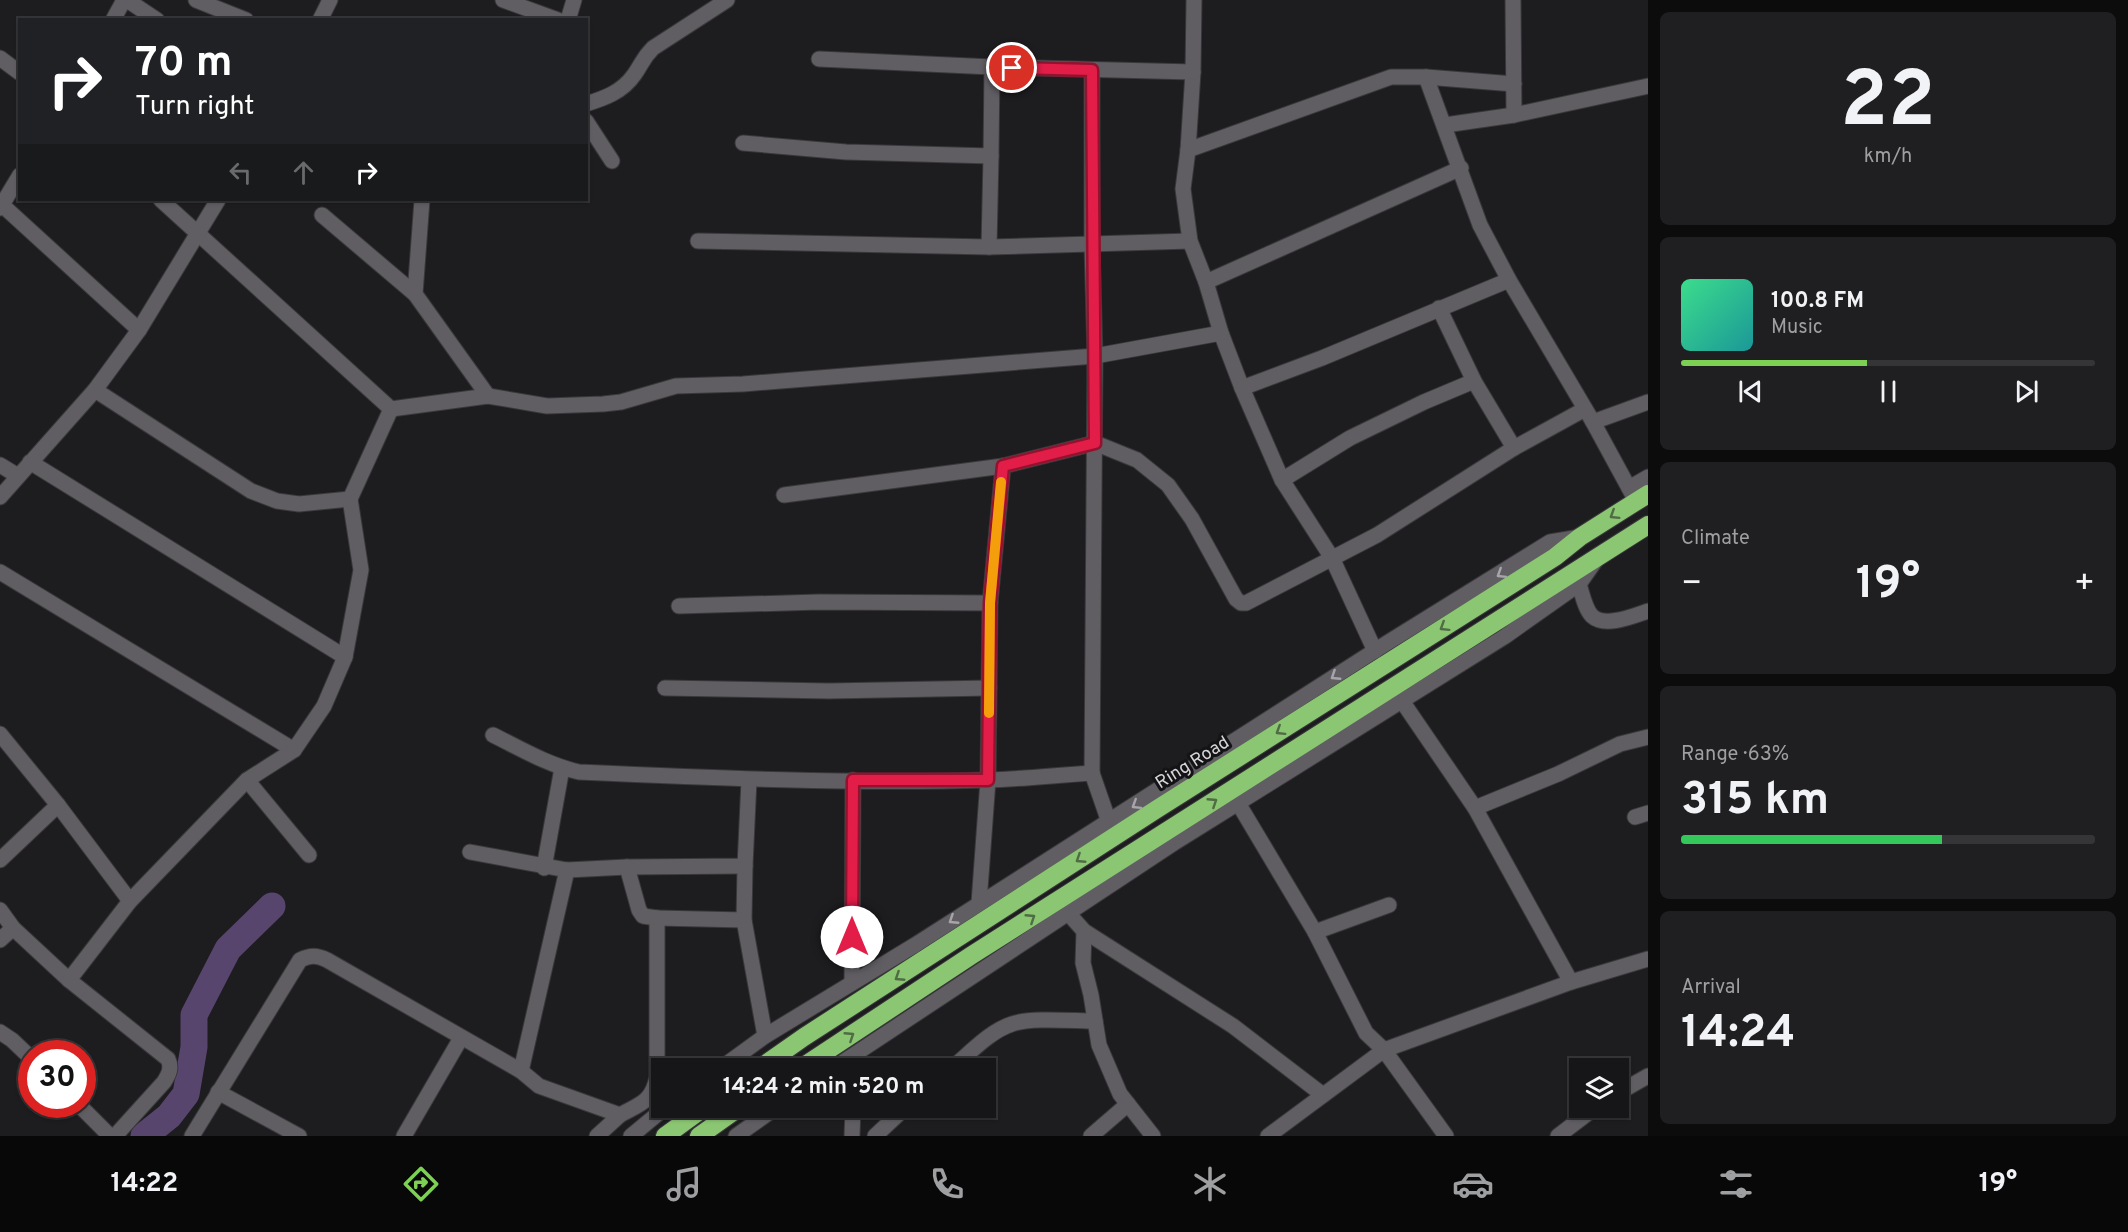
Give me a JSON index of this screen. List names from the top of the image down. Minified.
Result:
{"streets":{"highway":["Ring Road"]},"page":{"tile":[["22","km/h"],"Climate",["Range · 63%","315 km"],["Arrival","14:24"]],"turn":["70 m","Turn right"],"song":["100.8 FM","Music"],"heat":["−","19°","+"],"limit":"30","trip":"14:24 · 2 min · 520 m","tabs":["14:22","19°"]}}
